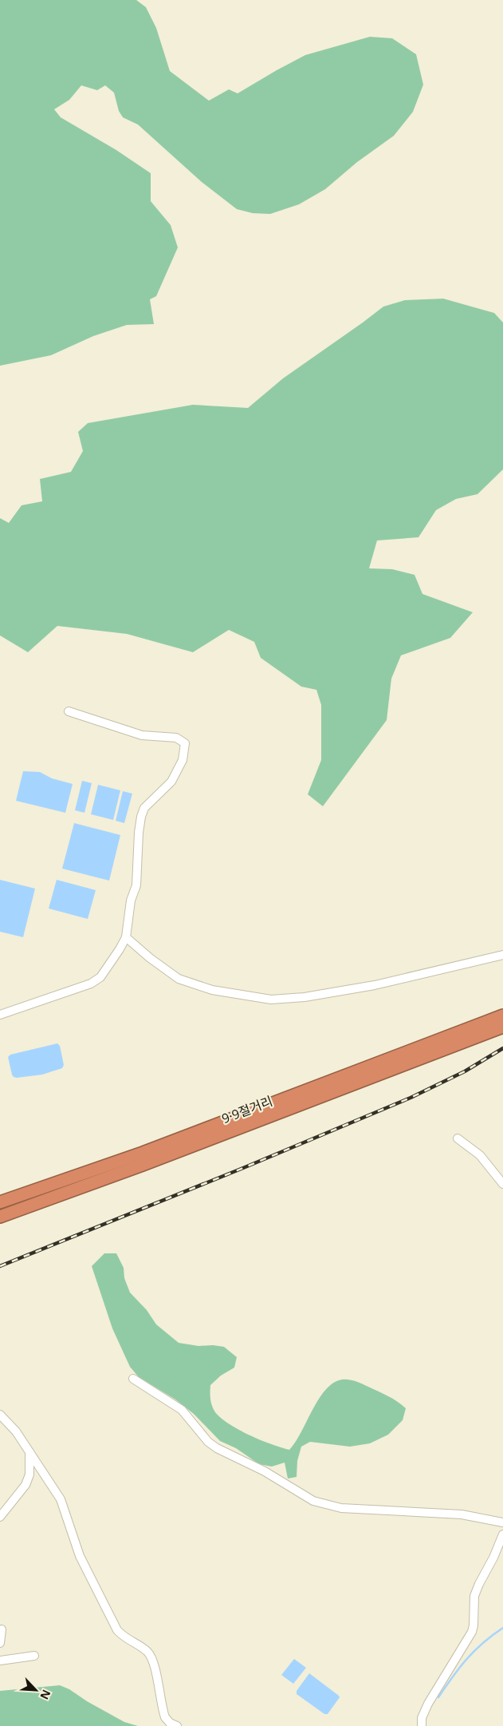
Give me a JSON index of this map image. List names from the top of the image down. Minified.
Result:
{"streets":{"highway":["9·9절거리"]},"north":"bottom right"}
